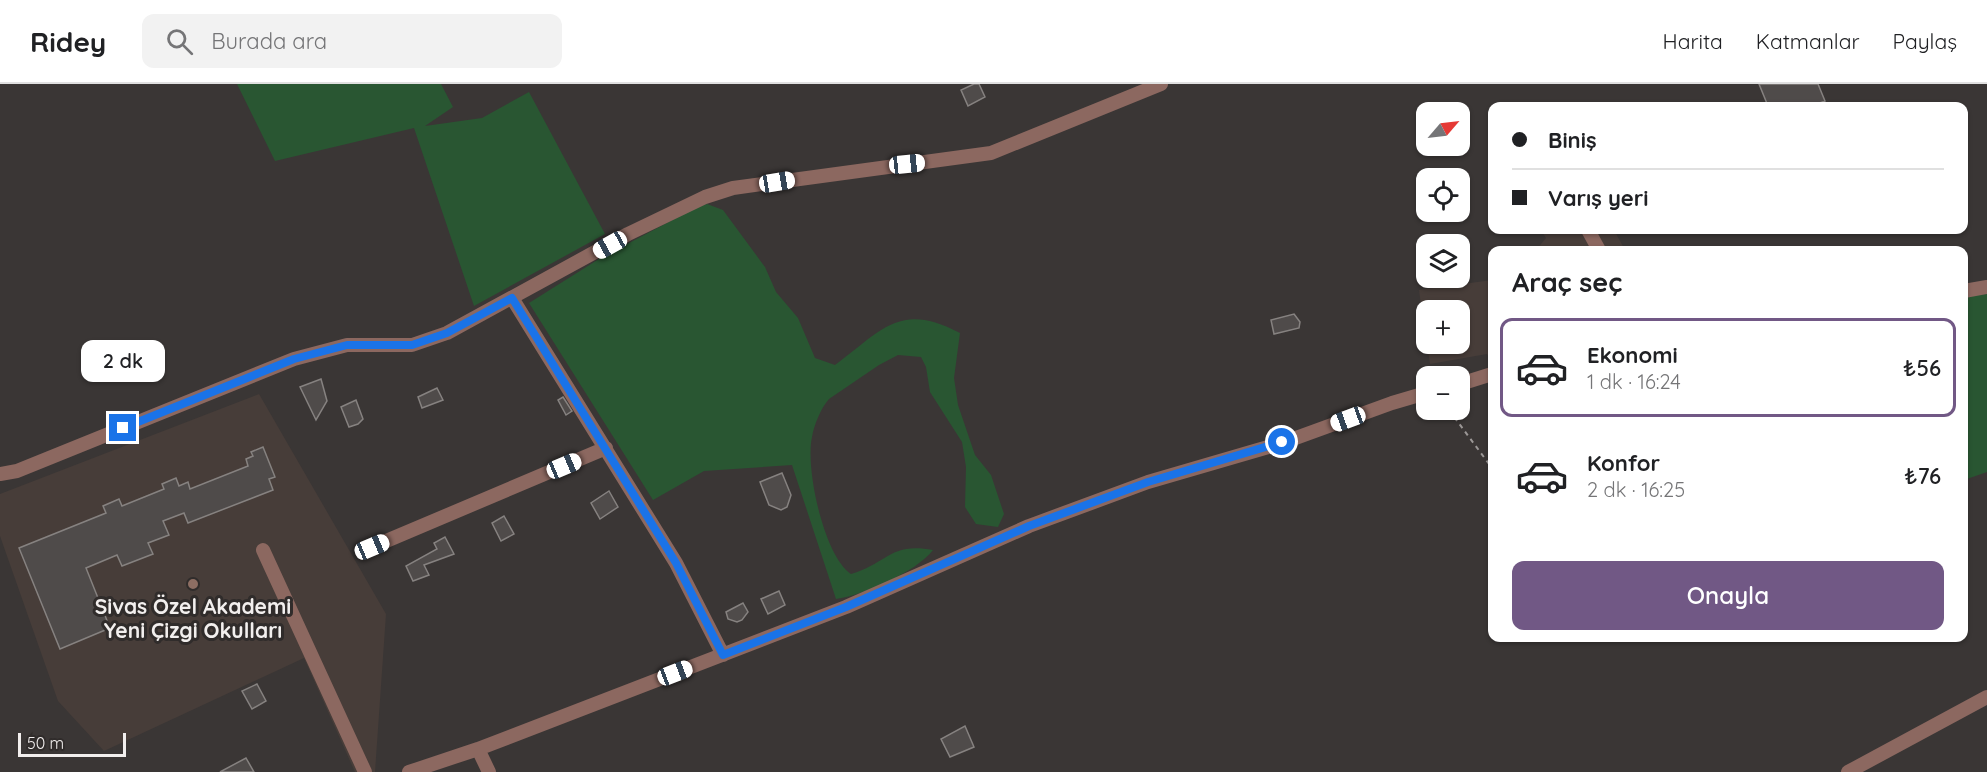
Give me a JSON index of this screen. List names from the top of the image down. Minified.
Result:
{"places":["Sivas Özel Akademi Yeni Çizgi Okulları"],"scale_bar":"50 m","north":"top right","page":{"header":"Ridey","search":"Burada ara","nav":["Harita","Katmanlar","Paylaş"],"map_buttons":["+","−"],"banner":["Biniş","Varış yeri"],"heading":"Araç seç","list":[{"name":"Ekonomi","note":"1 dk · 16:24","value":"₺56"},{"name":"Konfor","note":"2 dk · 16:25","value":"₺76"}],"bubble":"2 dk","buttons":"Onayla","scale":"50 m"}}
